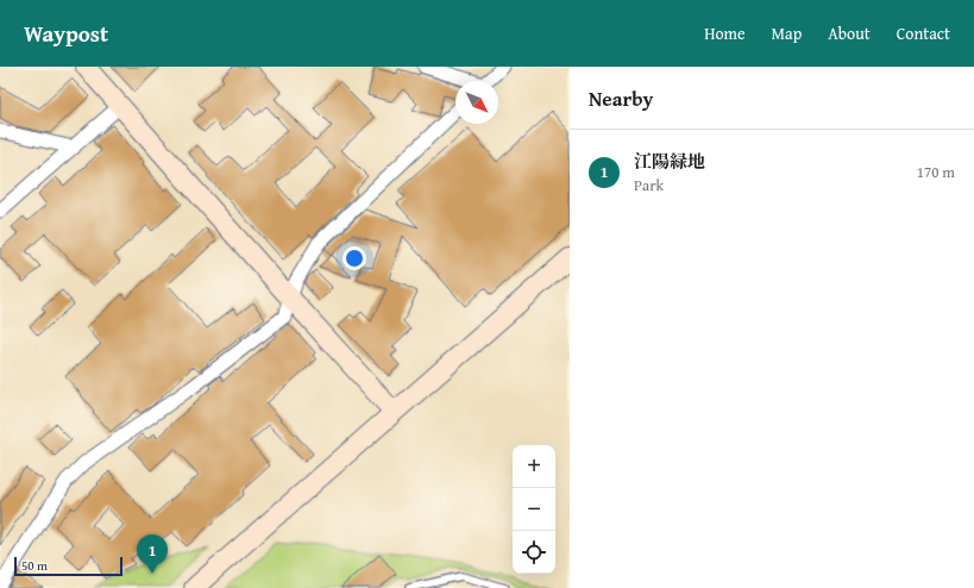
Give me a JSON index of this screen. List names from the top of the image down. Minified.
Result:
{"scale_bar":"50 m","north":"bottom right","page":{"header":"Waypost","nav":["Home","Map","About","Contact"],"heading":"Nearby","list":[{"mark":"1","name":"江陽緑地","note":"Park","value":"170 m"}],"map_buttons":["+","−"],"pins":"1","scale":"50 m"}}
